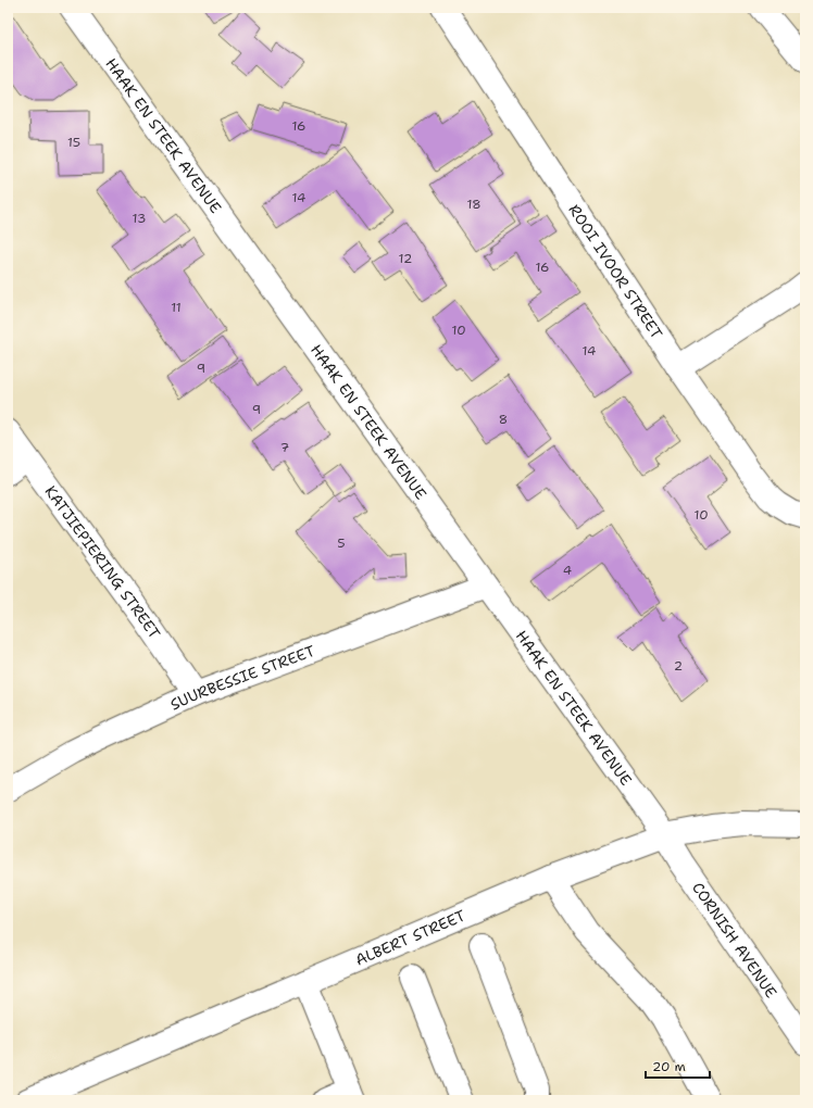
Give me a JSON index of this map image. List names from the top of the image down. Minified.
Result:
{"streets":{"street":["HAAK EN STEEK AVENUE","ROOI IVOOR STREET","KATJIEPIERING STREET","SUURBESSIE STREET","ALBERT STREET","CORNISH AVENUE"]},"crossings":[["HAAK EN STEEK AVENUE","SUURBESSIE STREET"],["HAAK EN STEEK AVENUE","ALBERT STREET"],["HAAK EN STEEK AVENUE","CORNISH AVENUE"],["KATJIEPIERING STREET","SUURBESSIE STREET"],["ALBERT STREET","CORNISH AVENUE"]],"house_numbers":["16","15","14","18","13","12","16","11","10","14","9","9","8","7","10","5","4","2"],"scale_bar":"20 m"}
